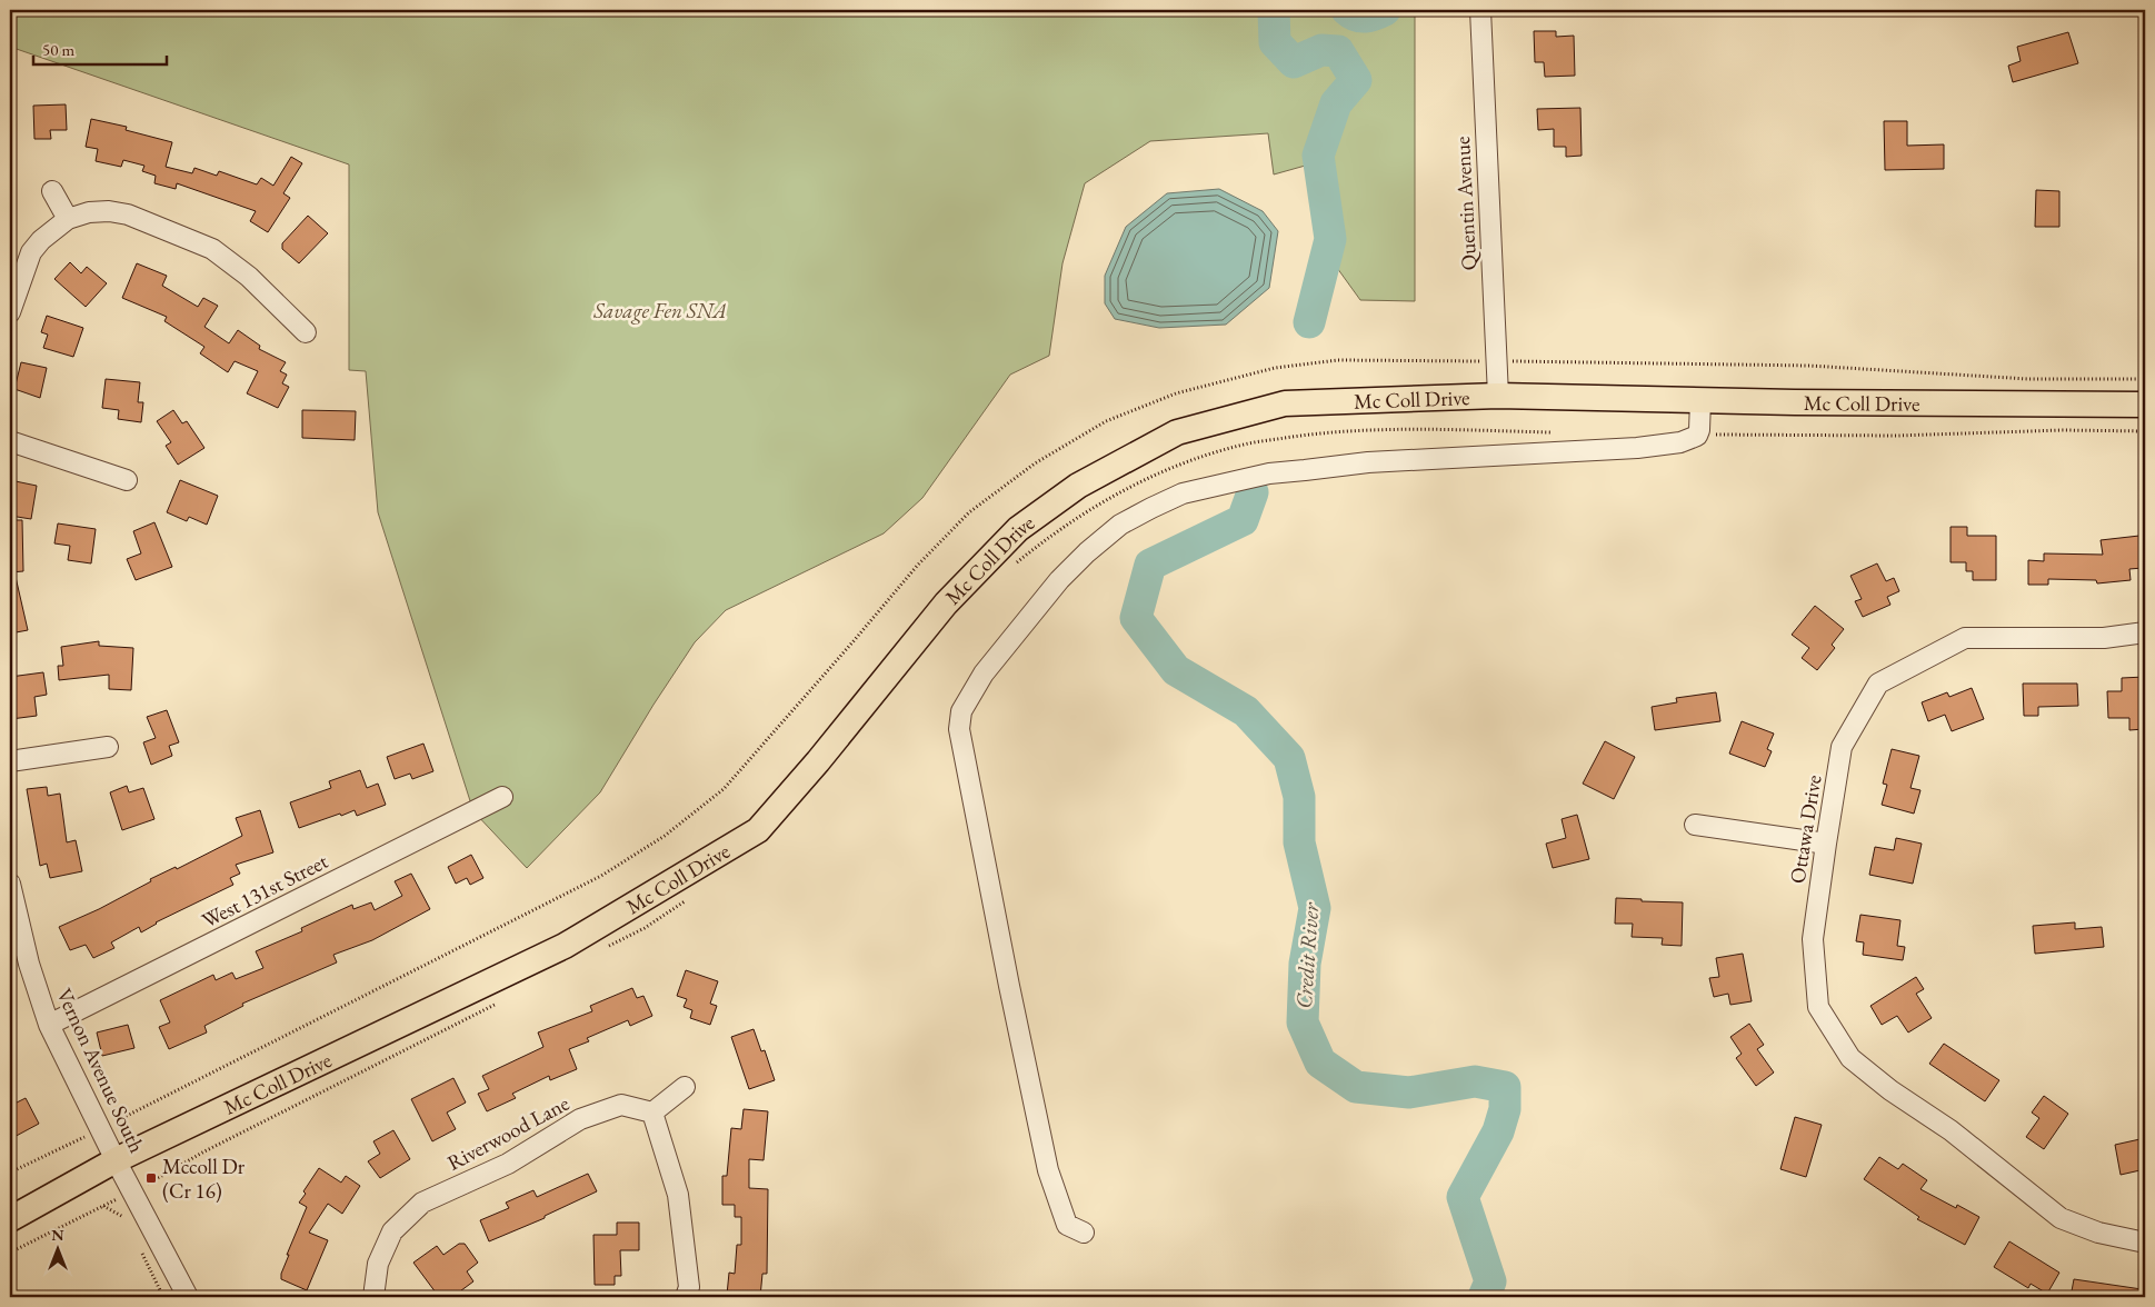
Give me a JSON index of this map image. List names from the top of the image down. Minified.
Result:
{"streets":{"main road":["Mc Coll Drive"],"street":["Quentin Avenue","Ottawa Drive","West 131st Street","Vernon Avenue South","Riverwood Lane"]},"crossings":[["Quentin Avenue","Mc Coll Drive"],["Mc Coll Drive","Vernon Avenue South"],["West 131st Street","Vernon Avenue South"]],"water":["Credit River"],"parks":["Savage Fen SNA"],"places":{"transit":["Mccoll Dr (Cr 16)"]},"scale_bar":"50 m","north":"top"}
